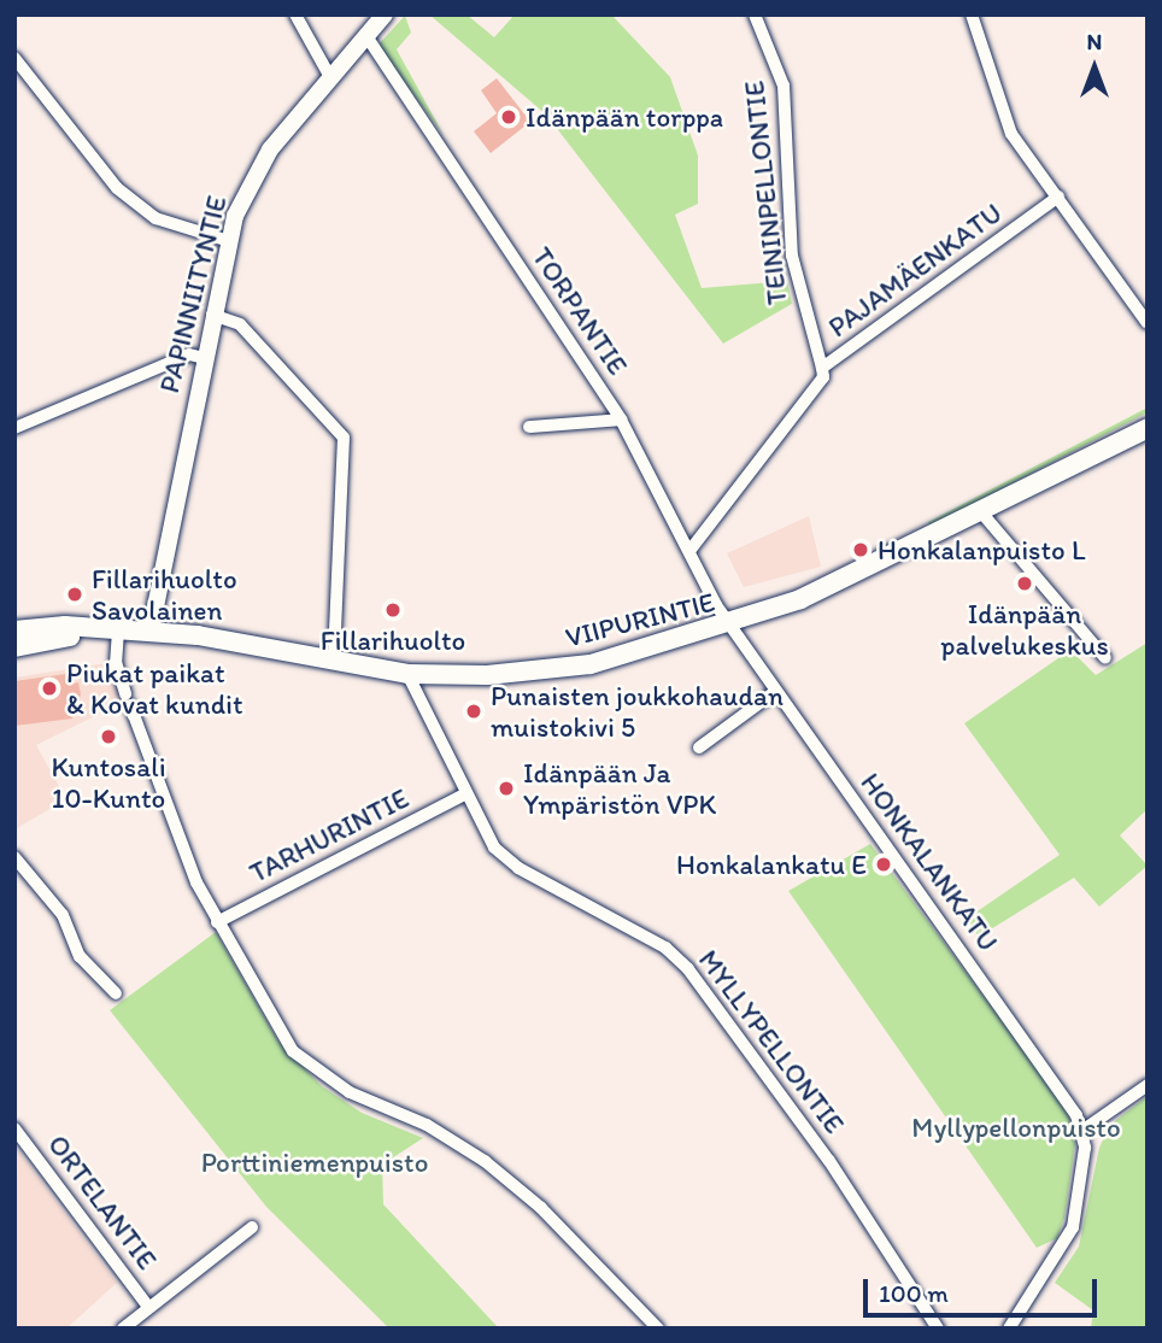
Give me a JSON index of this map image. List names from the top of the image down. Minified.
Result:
{"streets":{"main road":["VIIPURINTIE"],"street":["TEININPELLONTIE","PAJAMÄENKATU","PAPINNIITYNTIE","TORPANTIE","TARHURINTIE","HONKALANKATU","MYLLYPELLONTIE","ORTELANTIE"]},"crossings":[["TEININPELLONTIE","PAJAMÄENKATU"],["PAJAMÄENKATU","TORPANTIE"],["PAPINNIITYNTIE","TORPANTIE"],["PAPINNIITYNTIE","VIIPURINTIE"],["TORPANTIE","VIIPURINTIE"],["TORPANTIE","HONKALANKATU"],["VIIPURINTIE","HONKALANKATU"],["VIIPURINTIE","MYLLYPELLONTIE"],["TARHURINTIE","MYLLYPELLONTIE"]],"parks":["Myllypellonpuisto","Porttiniemenpuisto"],"places":["Idänpään torppa","Honkalanpuisto L","Idänpään palvelukeskus","Fillarihuolto Savolainen","Fillarihuolto","Piukat paikat & Kovat kundit","Punaisten joukkohaudan muistokivi 5","Kuntosali 10-Kunto","Idänpään Ja Ympäristön VPK","Honkalankatu E"],"scale_bar":"100 m","north":"top"}
